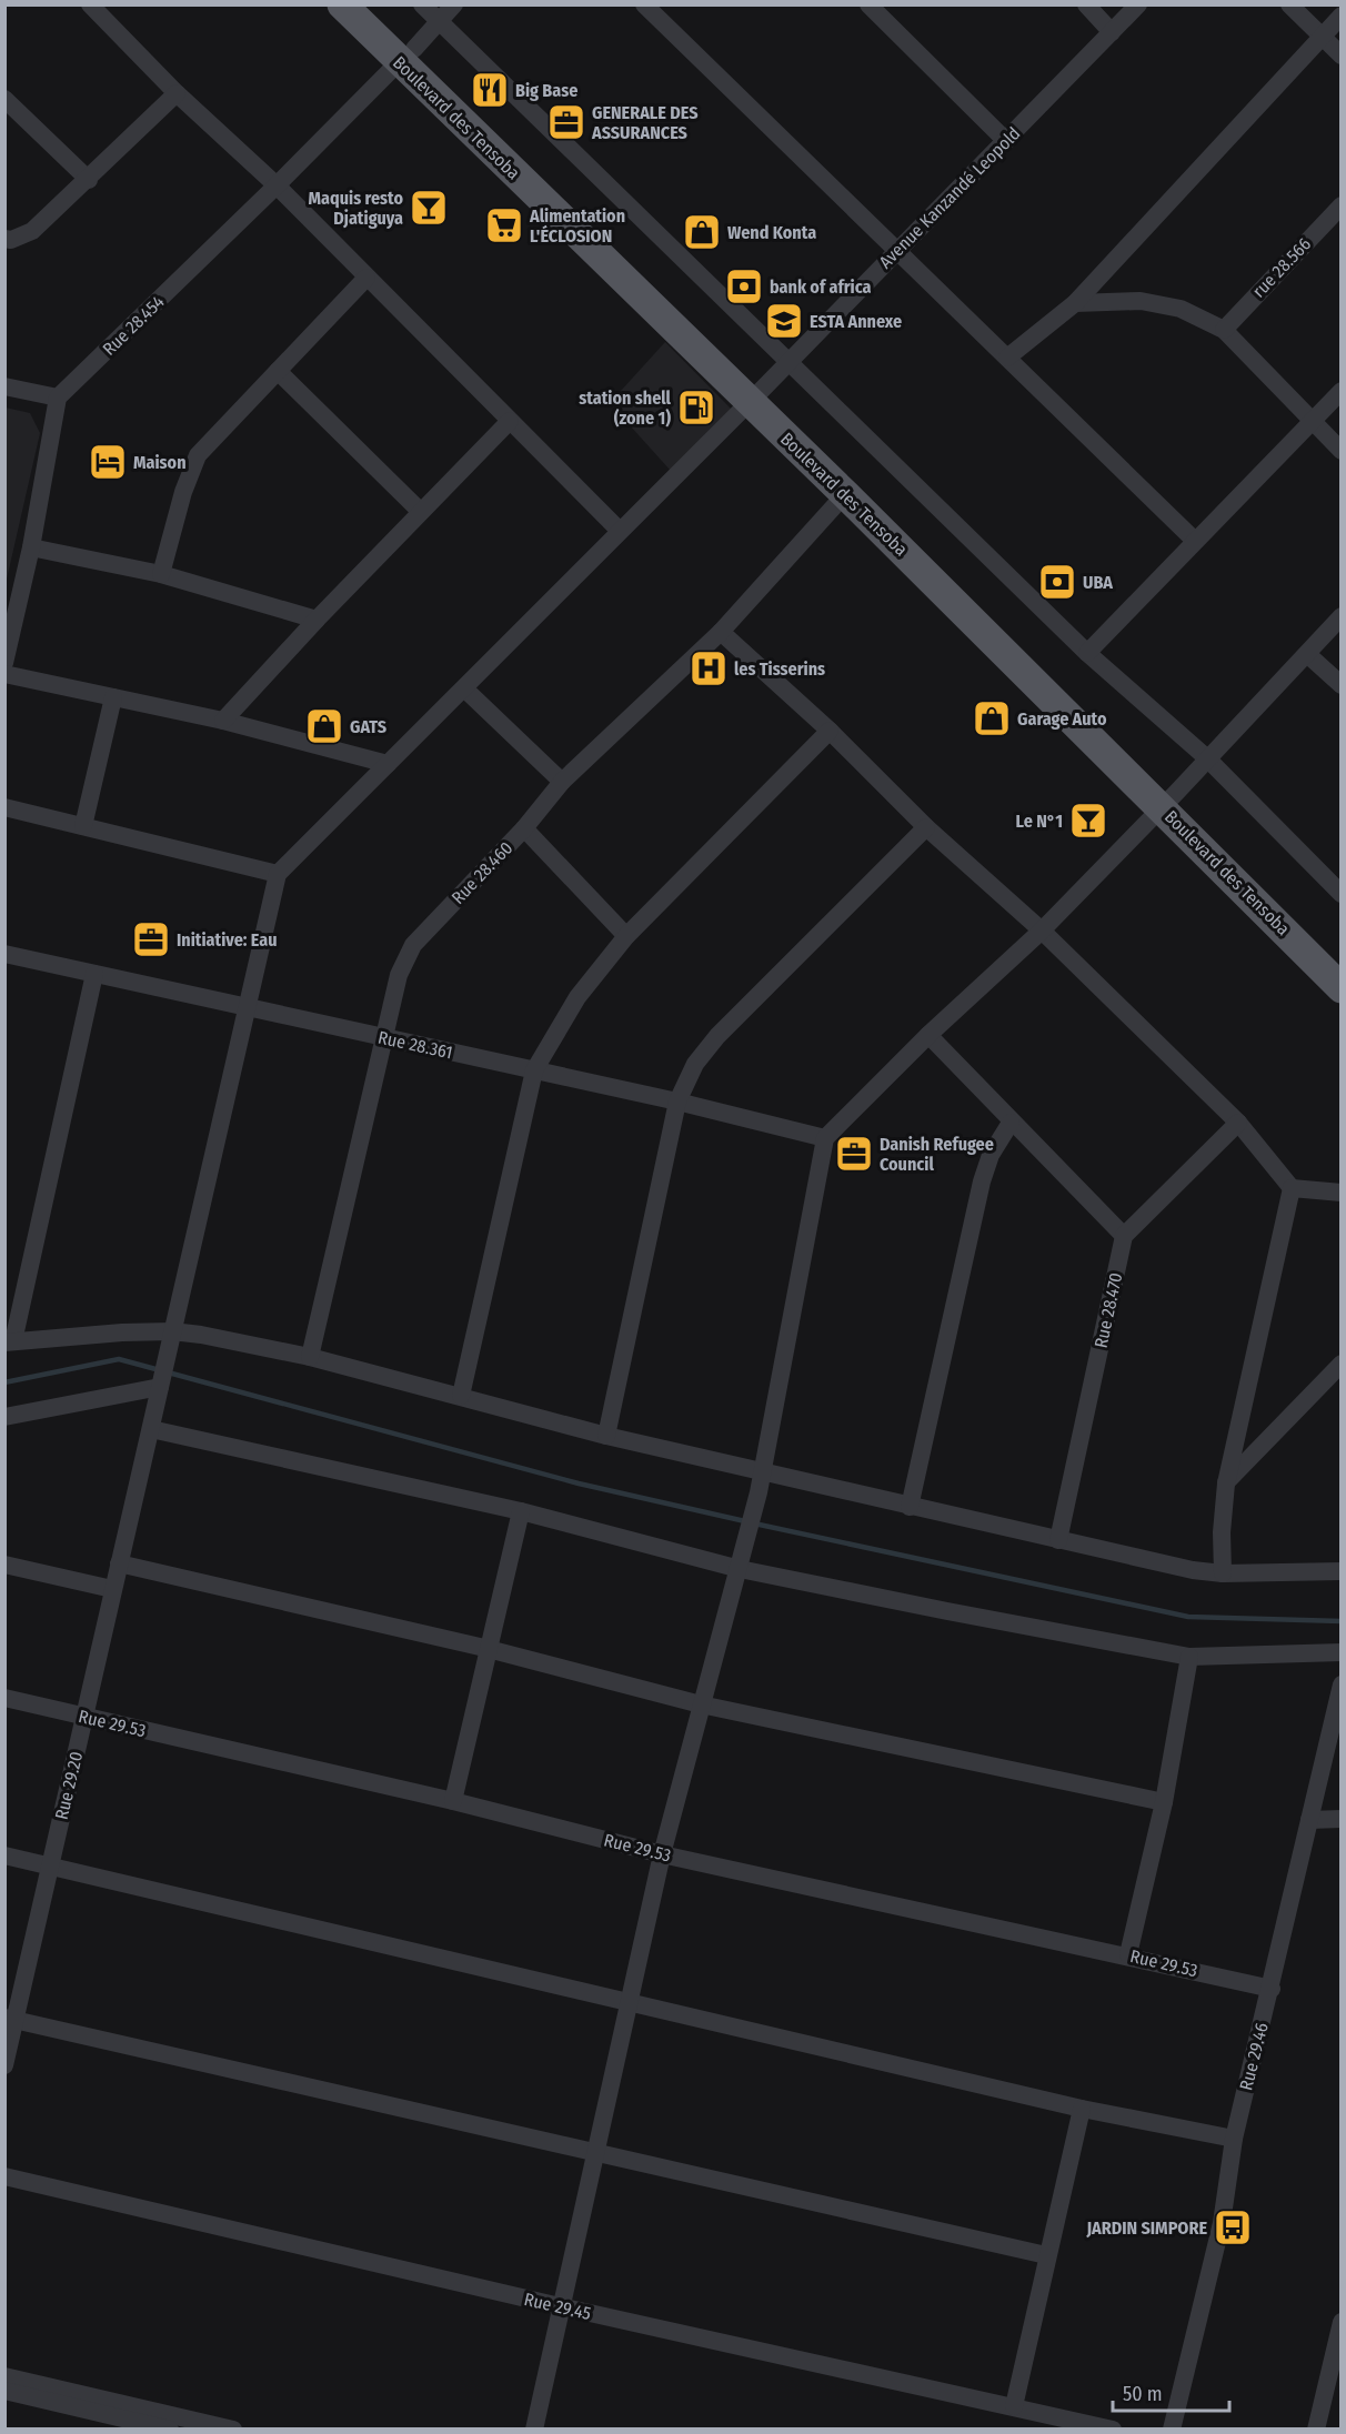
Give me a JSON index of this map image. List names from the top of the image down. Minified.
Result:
{"streets":{"main road":["Boulevard des Tensoba"],"street":["Avenue Kanzandé Leopold","rue 28.566","Rue 28.454","Rue 28.460","Rue 28.361","Rue 28.470","Rue 29.53","Rue 29.20","Rue 29.46","Rue 29.45"]},"crossings":[["Boulevard des Tensoba","Avenue Kanzandé Leopold"],["Boulevard des Tensoba","Rue 28.454"],["Boulevard des Tensoba","Rue 28.460"],["Rue 28.460","Rue 28.361"],["Rue 29.53","Rue 29.20"],["Rue 29.53","Rue 29.46"]],"places":{"restaurant":["Big Base"],"office":["GENERALE DES ASSURANCES","Initiative: Eau","Danish Refugee Council"],"bar":["Maquis resto Djatiguya","Le N°1"],"supermarket":["Alimentation L'ÉCLOSION"],"shop":["Wend Konta","Garage Auto","GATS"],"bank":["bank of africa","UBA"],"school or university":["ESTA Annexe"],"fuel station":["station shell (zone 1)"],"hotel":["Maison"],"hospital":["les Tisserins"],"bus stop":["JARDIN SIMPORE"]},"scale_bar":"50 m"}
